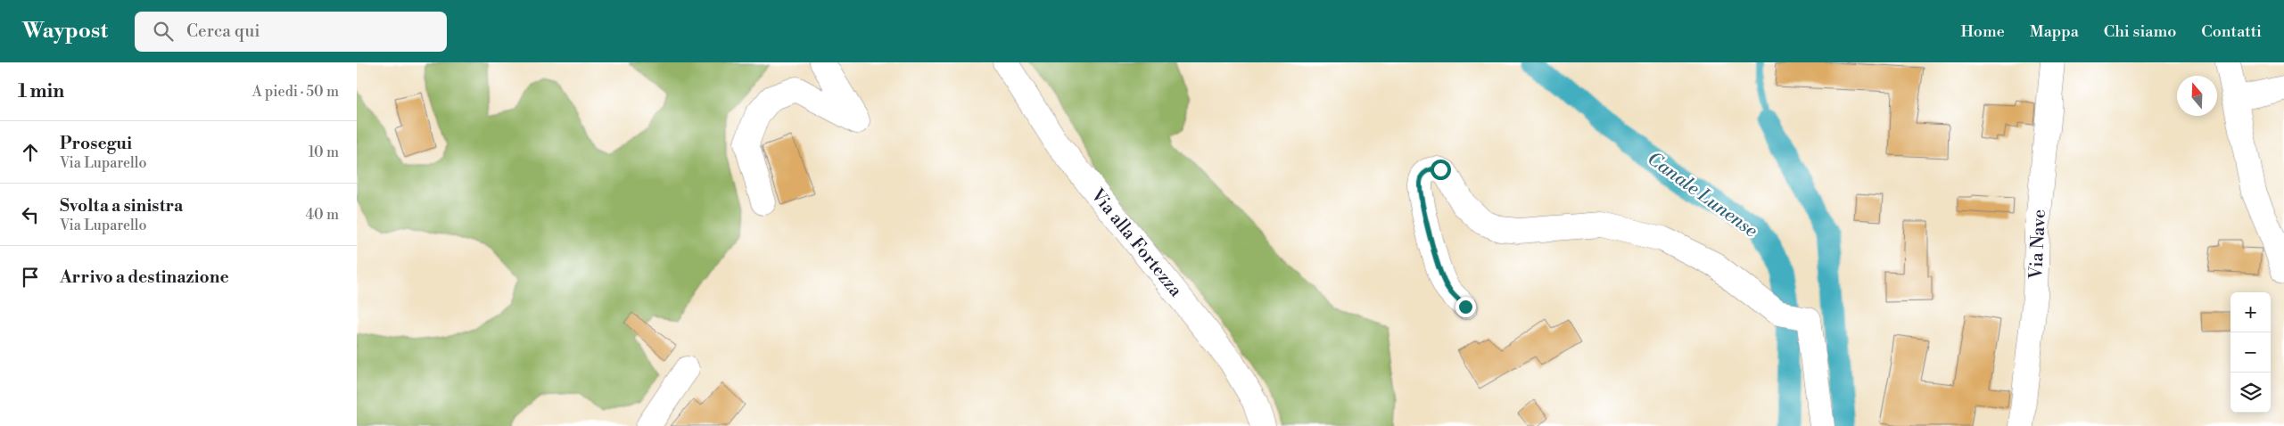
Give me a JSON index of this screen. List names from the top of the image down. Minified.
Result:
{"streets":{"street":["Via alla Fortezza","Via Nave"]},"water":["Canale Lunense"],"north":"top","page":{"header":"Waypost","search":"Cerca qui","nav":["Home","Mappa","Chi siamo","Contatti"],"heading":["1 min","A piedi · 50 m"],"list":[["Prosegui","Via Luparello","10 m"],["Svolta a sinistra","Via Luparello","40 m"],"Arrivo a destinazione"],"map_buttons":["+","−"]}}
